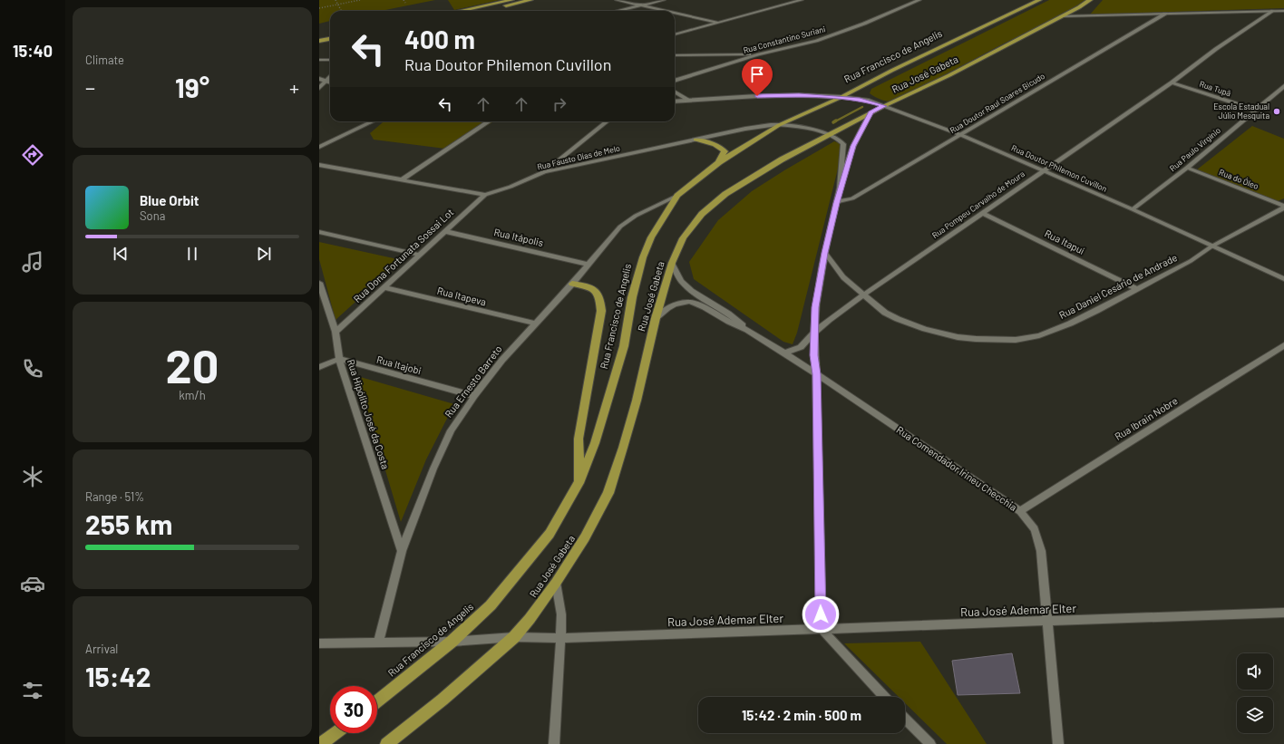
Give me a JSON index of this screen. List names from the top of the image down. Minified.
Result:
{"streets":{"main road":["Rua Francisco de Angelis","Rua José Gabeta"],"street":["Rua Constantino Suriani","Rua Tupã","Rua Doutor Raul Soares Bicudo","Rua Paulo Virgínio","Rua Fausto Dias de Melo","Rua Doutor Philemon Cuvillon","Rua do Óleo","Rua Pompeu Carvalho de Moura","Rua Itápolis","Rua Itapuí","Rua Dona Fortunata Sossai Lot","Rua Daniel Cesário de Andrade","Rua Itapeva","Rua Itajobi","Rua Ernesto Barreto","Rua Hipólito José da Costa","Rua Ibrain Nobre","Rua Comendador Irineu Checchia","Rua José Ademar Elter"]},"crossings":[["Rua Francisco de Angelis","Rua Fausto Dias de Melo"],["Rua Francisco de Angelis","Rua Doutor Philemon Cuvillon"],["Rua Francisco de Angelis","Rua Ernesto Barreto"],["Rua Francisco de Angelis","Rua José Ademar Elter"],["Rua José Gabeta","Rua Fausto Dias de Melo"],["Rua José Gabeta","Rua Doutor Philemon Cuvillon"],["Rua José Gabeta","Rua Comendador Irineu Checchia"],["Rua José Gabeta","Rua José Ademar Elter"],["Rua Tupã","Rua Paulo Virgínio"],["Rua Tupã","Rua Pompeu Carvalho de Moura"],["Rua Doutor Raul Soares Bicudo","Rua Doutor Philemon Cuvillon"],["Rua Paulo Virgínio","Rua Doutor Philemon Cuvillon"],["Rua Paulo Virgínio","Rua do Óleo"],["Rua Fausto Dias de Melo","Rua Dona Fortunata Sossai Lot"],["Rua Doutor Philemon Cuvillon","Rua Pompeu Carvalho de Moura"],["Rua Doutor Philemon Cuvillon","Rua Daniel Cesário de Andrade"],["Rua do Óleo","Rua Daniel Cesário de Andrade"],["Rua Pompeu Carvalho de Moura","Rua Itapuí"],["Rua Pompeu Carvalho de Moura","Rua Daniel Cesário de Andrade"],["Rua Pompeu Carvalho de Moura","Rua Comendador Irineu Checchia"],["Rua Itápolis","Rua Dona Fortunata Sossai Lot"],["Rua Itápolis","Rua Ernesto Barreto"],["Rua Itapuí","Rua Daniel Cesário de Andrade"],["Rua Dona Fortunata Sossai Lot","Rua Itapeva"],["Rua Dona Fortunata Sossai Lot","Rua Hipólito José da Costa"],["Rua Itapeva","Rua Ernesto Barreto"],["Rua Itajobi","Rua Ernesto Barreto"],["Rua Itajobi","Rua Hipólito José da Costa"],["Rua Ernesto Barreto","Rua Hipólito José da Costa"],["Rua Ernesto Barreto","Rua José Ademar Elter"],["Rua Ibrain Nobre","Rua Comendador Irineu Checchia"],["Rua Comendador Irineu Checchia","Rua José Ademar Elter"]],"places":["Escola Estadual Júlio Mesquita"],"page":{"tabs":"15:40","tile":["Climate",["20","km/h"],["Range · 51%","255 km"],["Arrival","15:42"]],"turn":["400 m","Rua Doutor Philemon Cuvillon"],"heat":["−","19°","+"],"song":["Blue Orbit","Sona"],"limit":"30","trip":"15:42 · 2 min · 500 m"}}
